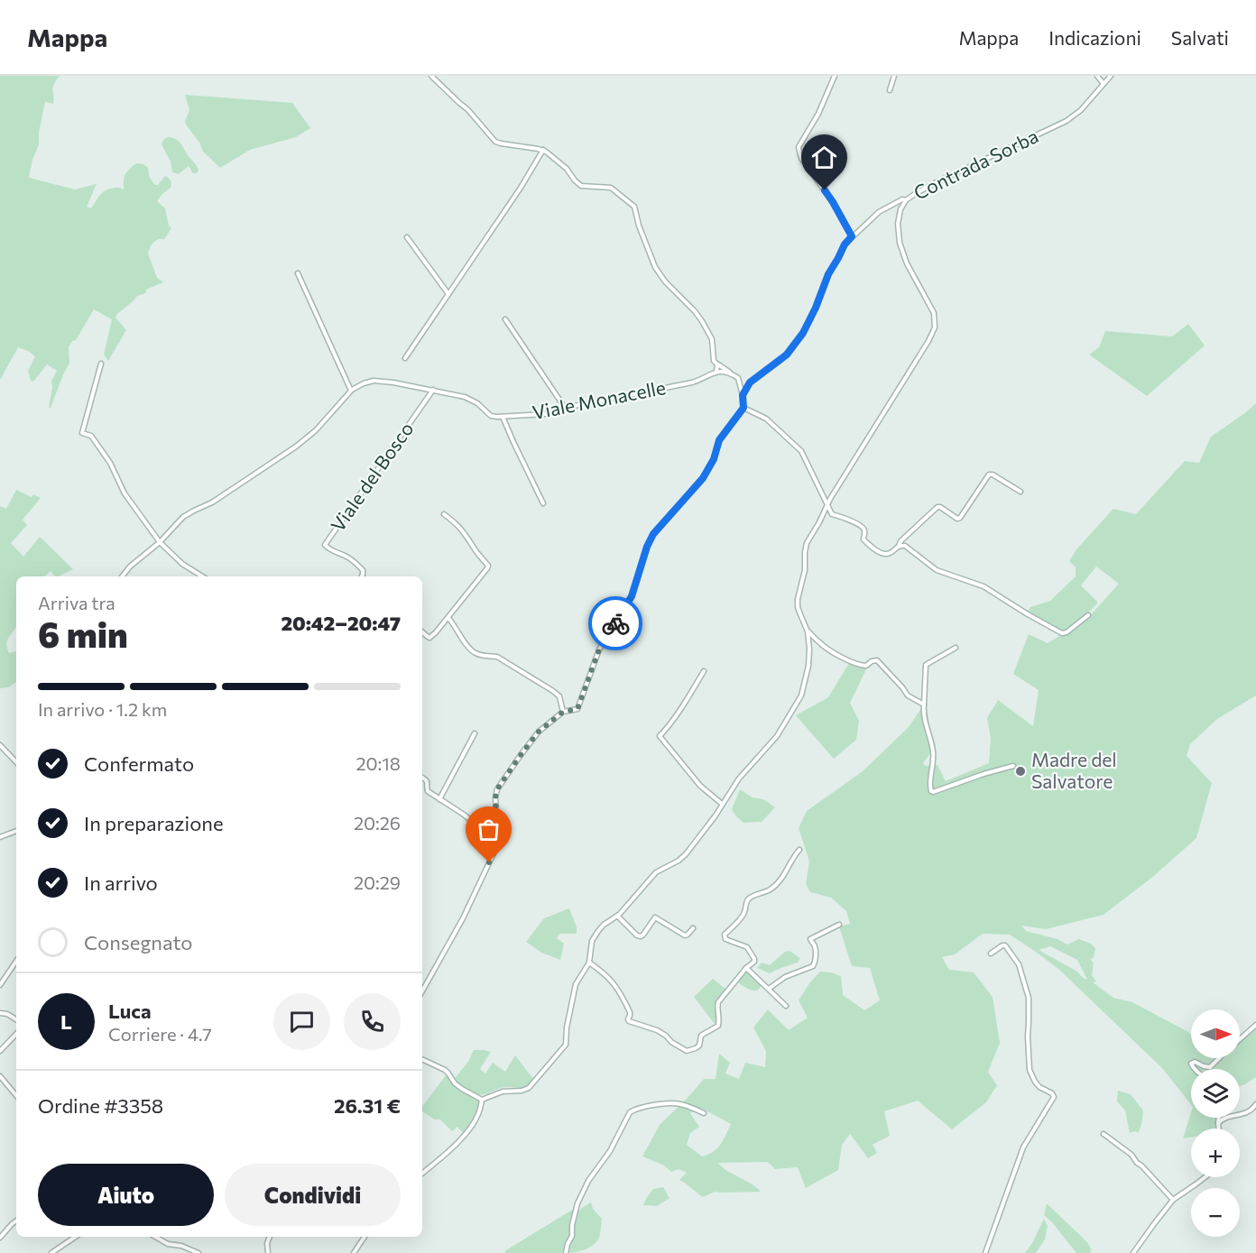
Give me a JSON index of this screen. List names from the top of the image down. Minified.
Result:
{"streets":{"street":["Contrada Sorba","Viale Monacelle","Viale del Bosco"]},"crossings":[["Viale Monacelle","Viale del Bosco"]],"places":["Madre del Salvatore"],"north":"right","page":{"header":"Mappa","nav":["Mappa","Indicazioni","Salvati"],"heading":["6 min","Arriva tra","20:42–20:47"],"panel":["Luca","Corriere · 4.7","Ordine #3358","26.31 €"],"bar":"In arrivo · 1.2 km","list":[["Confermato","20:18"],["In preparazione","20:26"],["In arrivo","20:29"],"Consegnato"],"round":"L","map_buttons":["+","−"],"buttons":["Aiuto","Condividi"]}}
